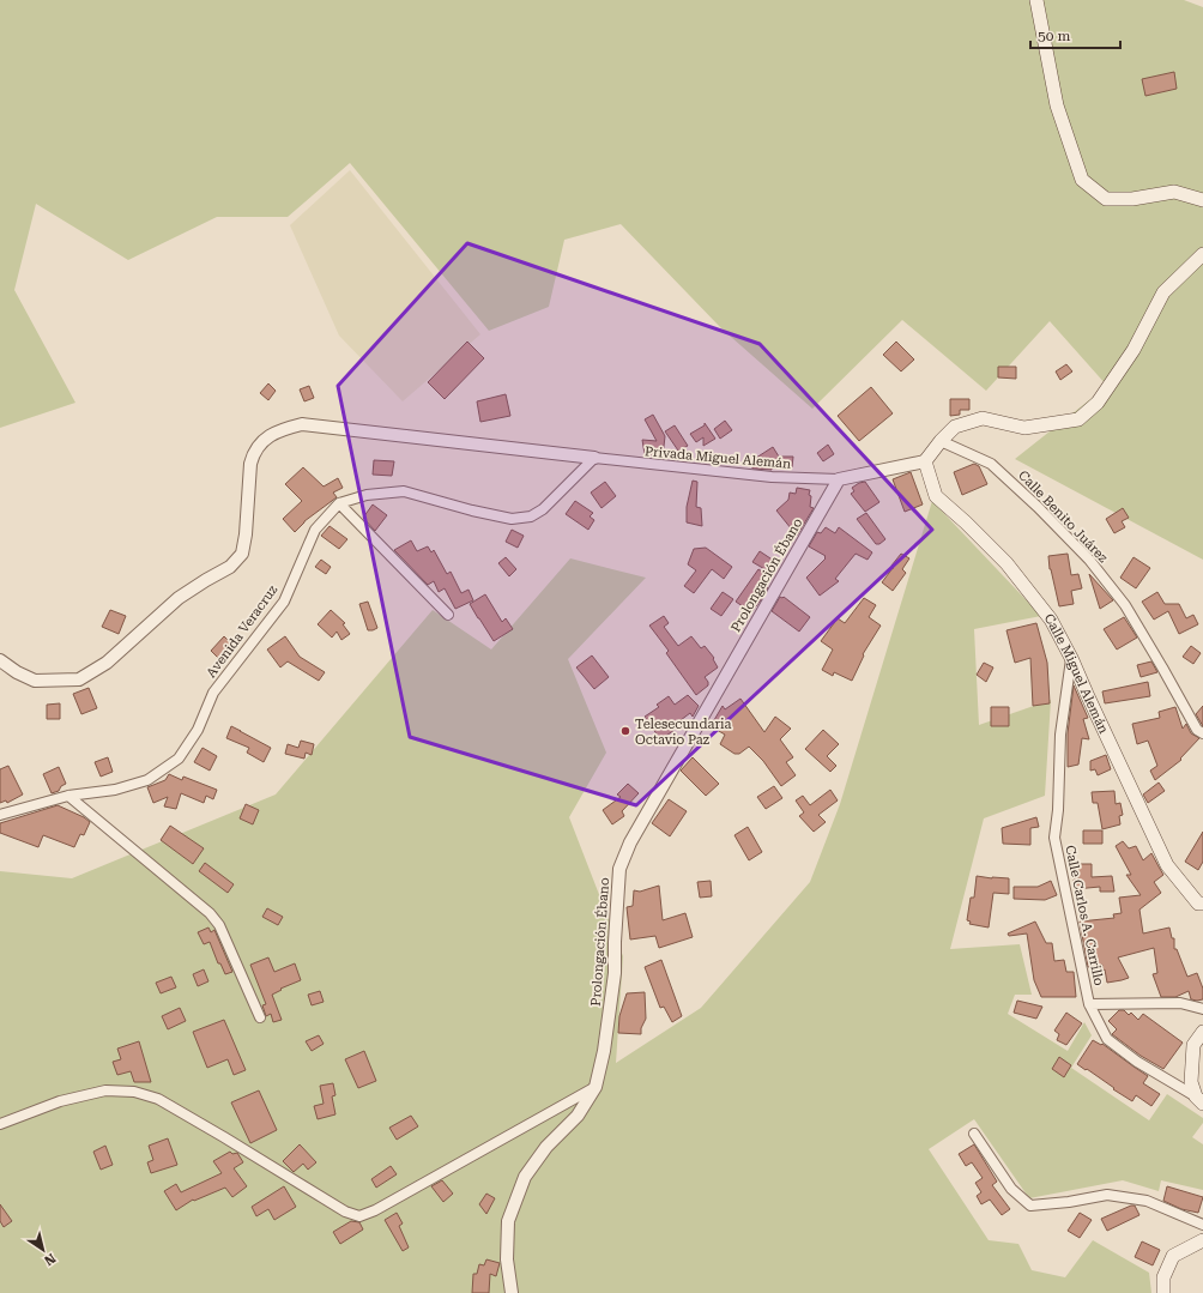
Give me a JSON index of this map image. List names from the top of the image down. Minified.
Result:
{"streets":{"main road":["Calle Miguel Alemán"],"street":["Privada Miguel Alemán","Calle Benito Juárez","Prolongación Ébano","Avenida Veracruz","Calle Carlos A. Carrillo"]},"crossings":[["Privada Miguel Alemán","Prolongación Ébano"],["Calle Miguel Alemán","Calle Carlos A. Carrillo"]],"places":["Telesecundaria Octavio Paz"],"scale_bar":"50 m","north":"bottom right"}
